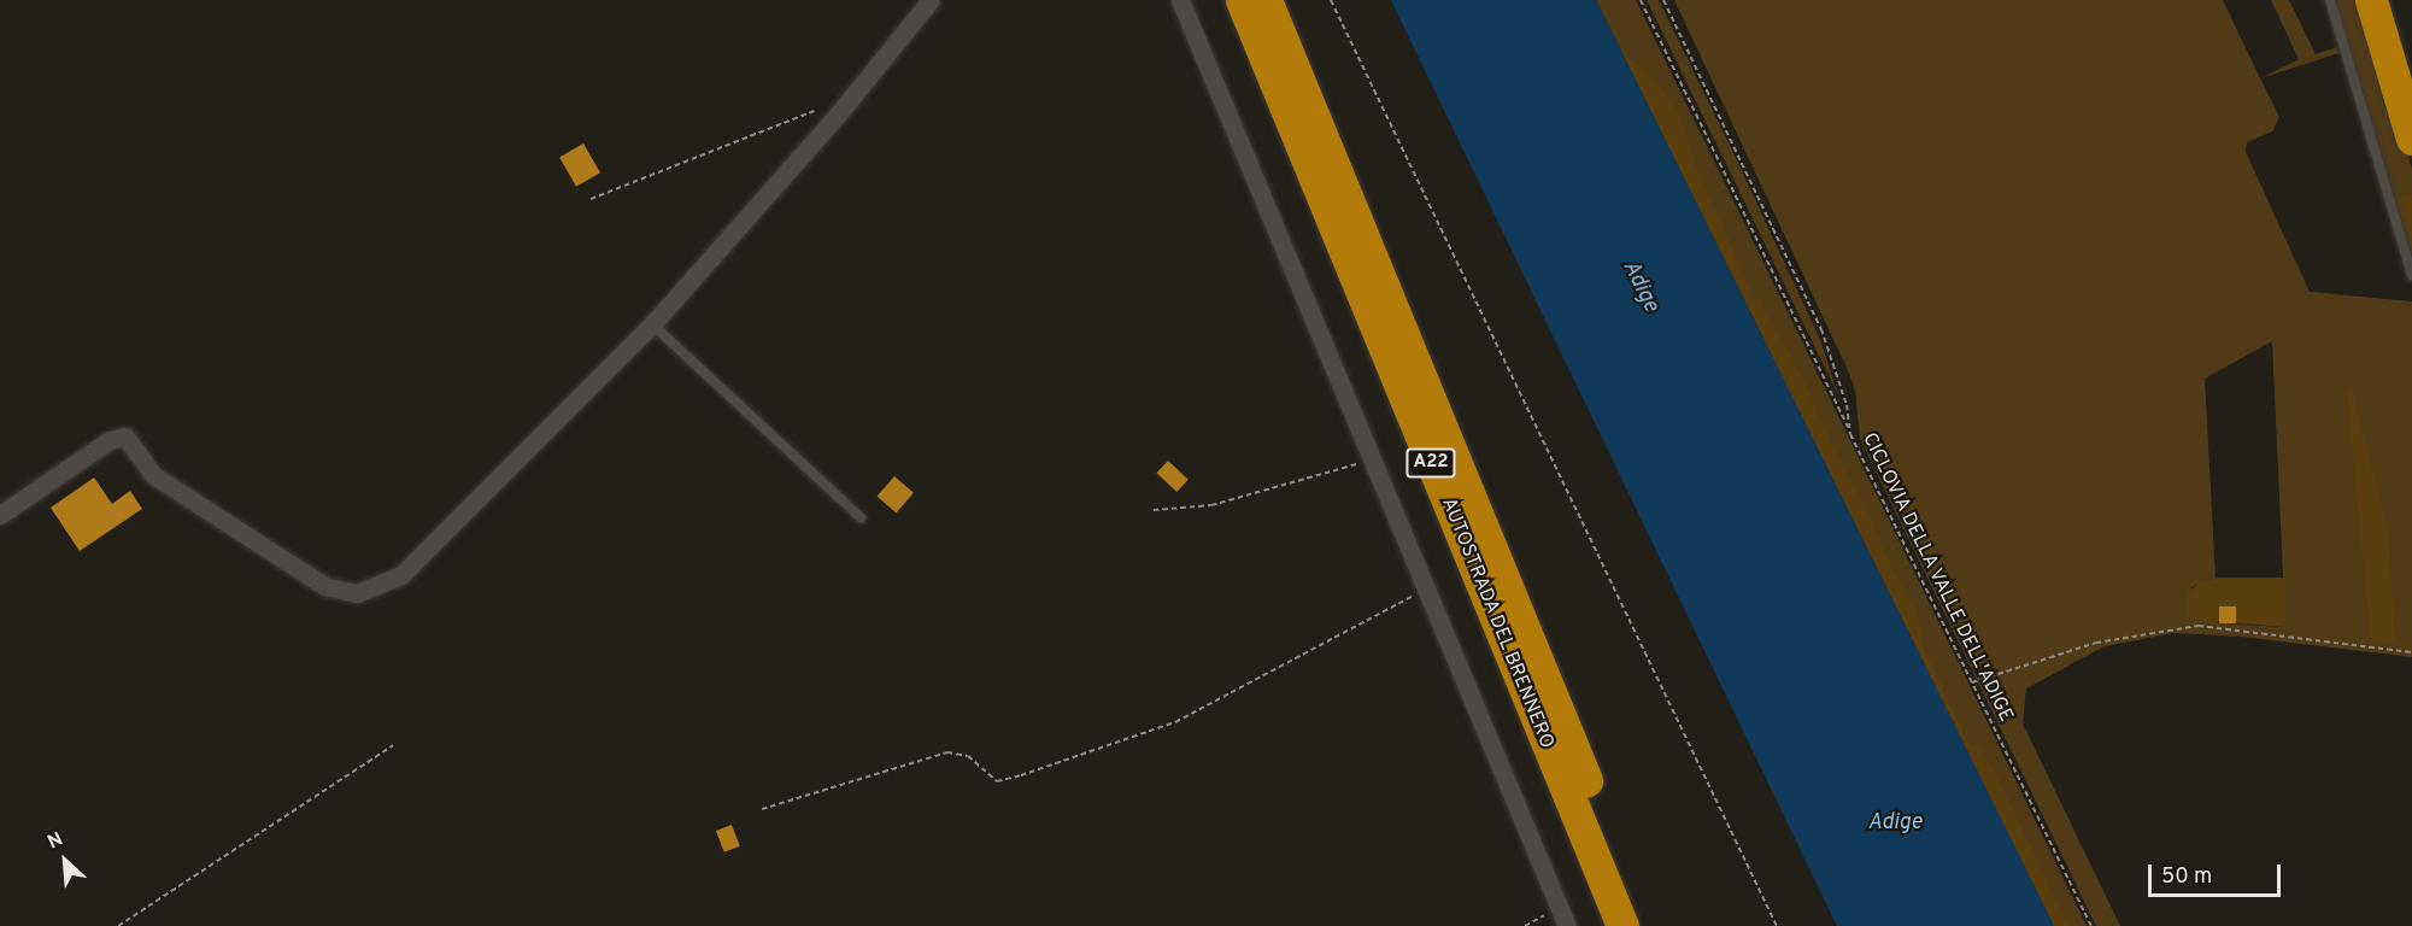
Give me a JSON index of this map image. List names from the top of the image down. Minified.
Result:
{"streets":{"highway":["A22","AUTOSTRADA DEL BRENNERO"],"path":["CICLOVIA DELLA VALLE DELL'ADIGE"]},"water":["Adige"],"scale_bar":"50 m","north":"top left"}
